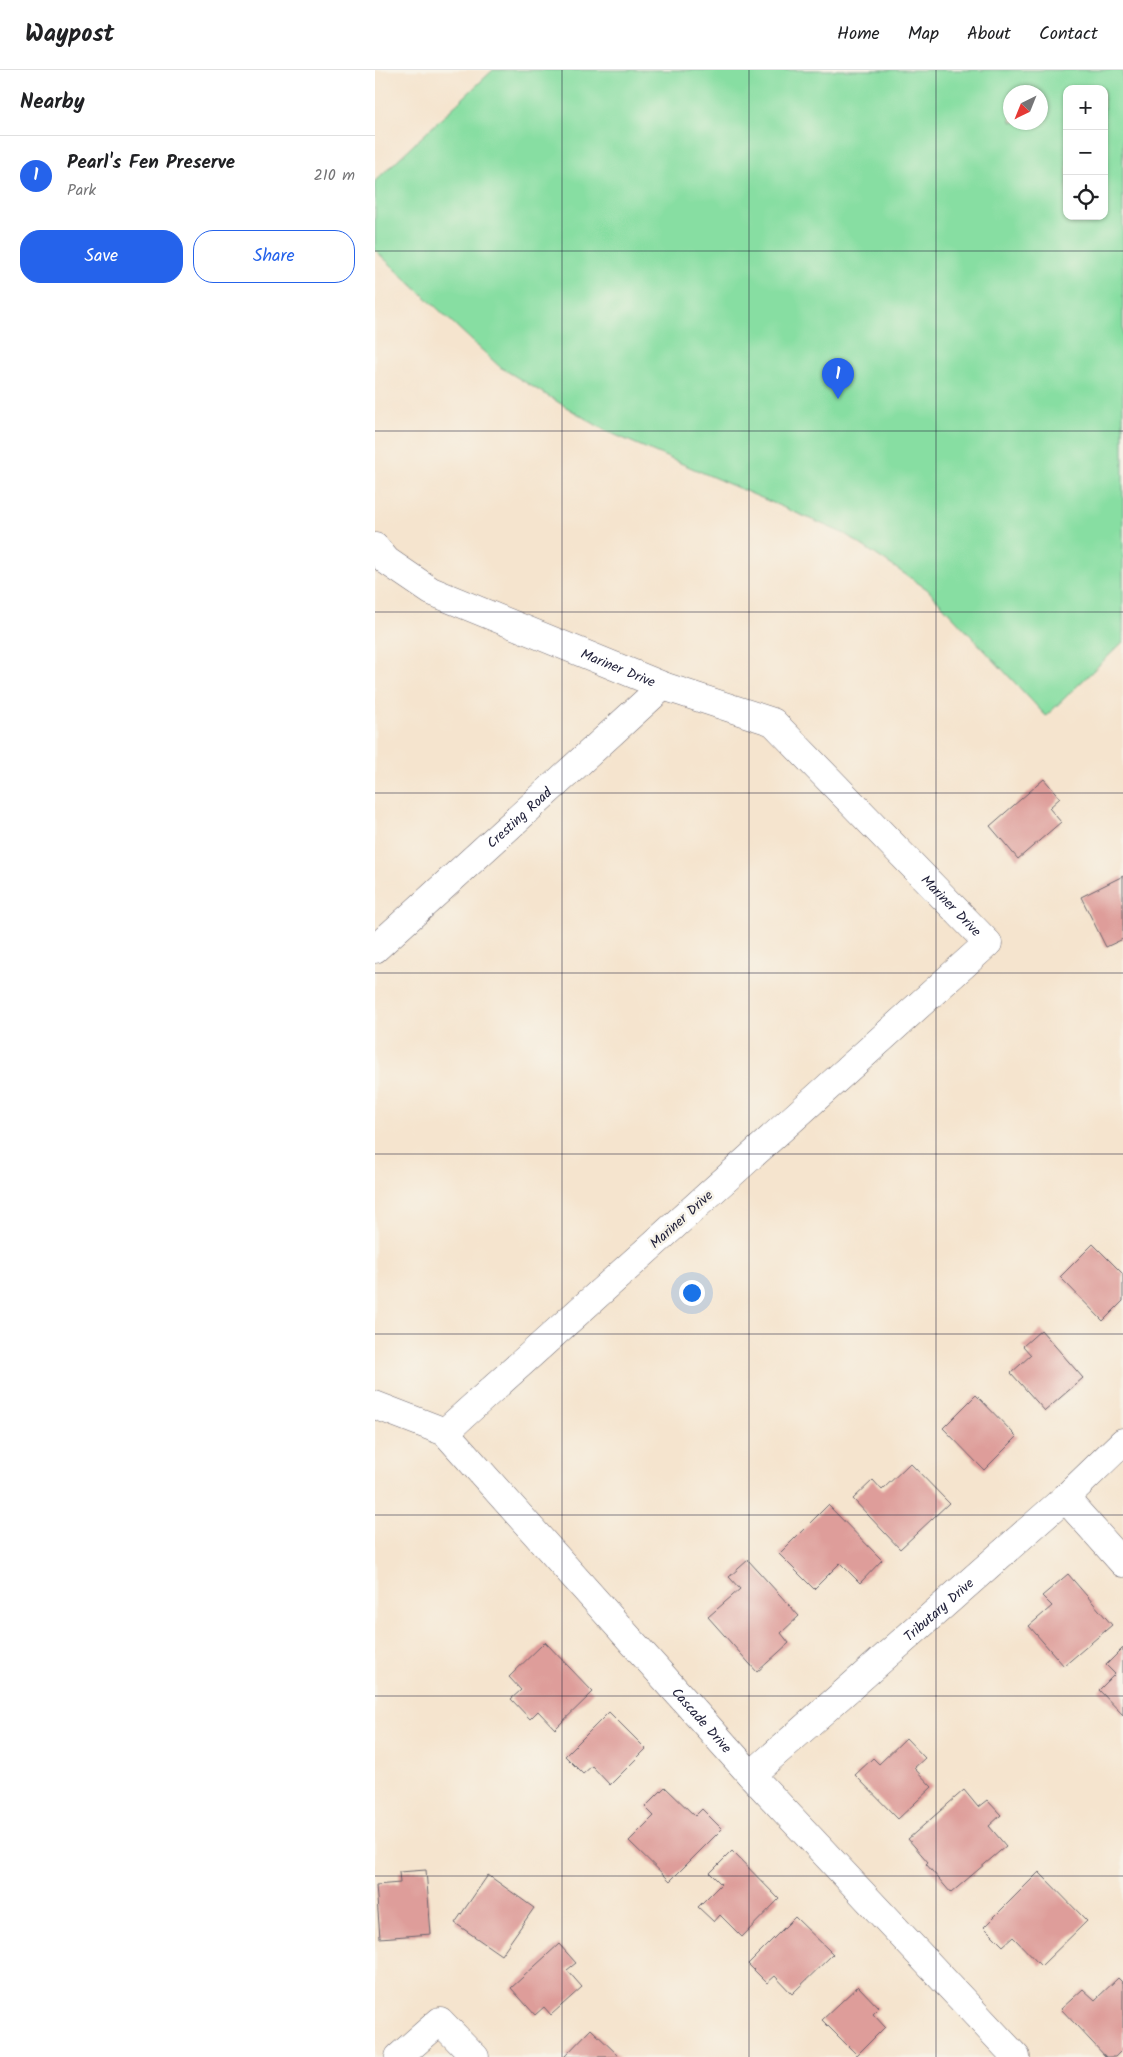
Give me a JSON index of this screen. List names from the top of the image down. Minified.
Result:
{"streets":{"street":["Mariner Drive","Cresting Road","Tributary Drive","Cascade Drive"]},"crossings":[["Mariner Drive","Cresting Road"],["Mariner Drive","Cascade Drive"],["Tributary Drive","Cascade Drive"]],"north":"bottom left","page":{"header":"Waypost","nav":["Home","Map","About","Contact"],"heading":"Nearby","map_buttons":["+","−"],"list":[{"mark":"1","name":"Pearl's Fen Preserve","note":"Park","value":"210 m"}],"buttons":["Save","Share"],"pins":"1"}}
